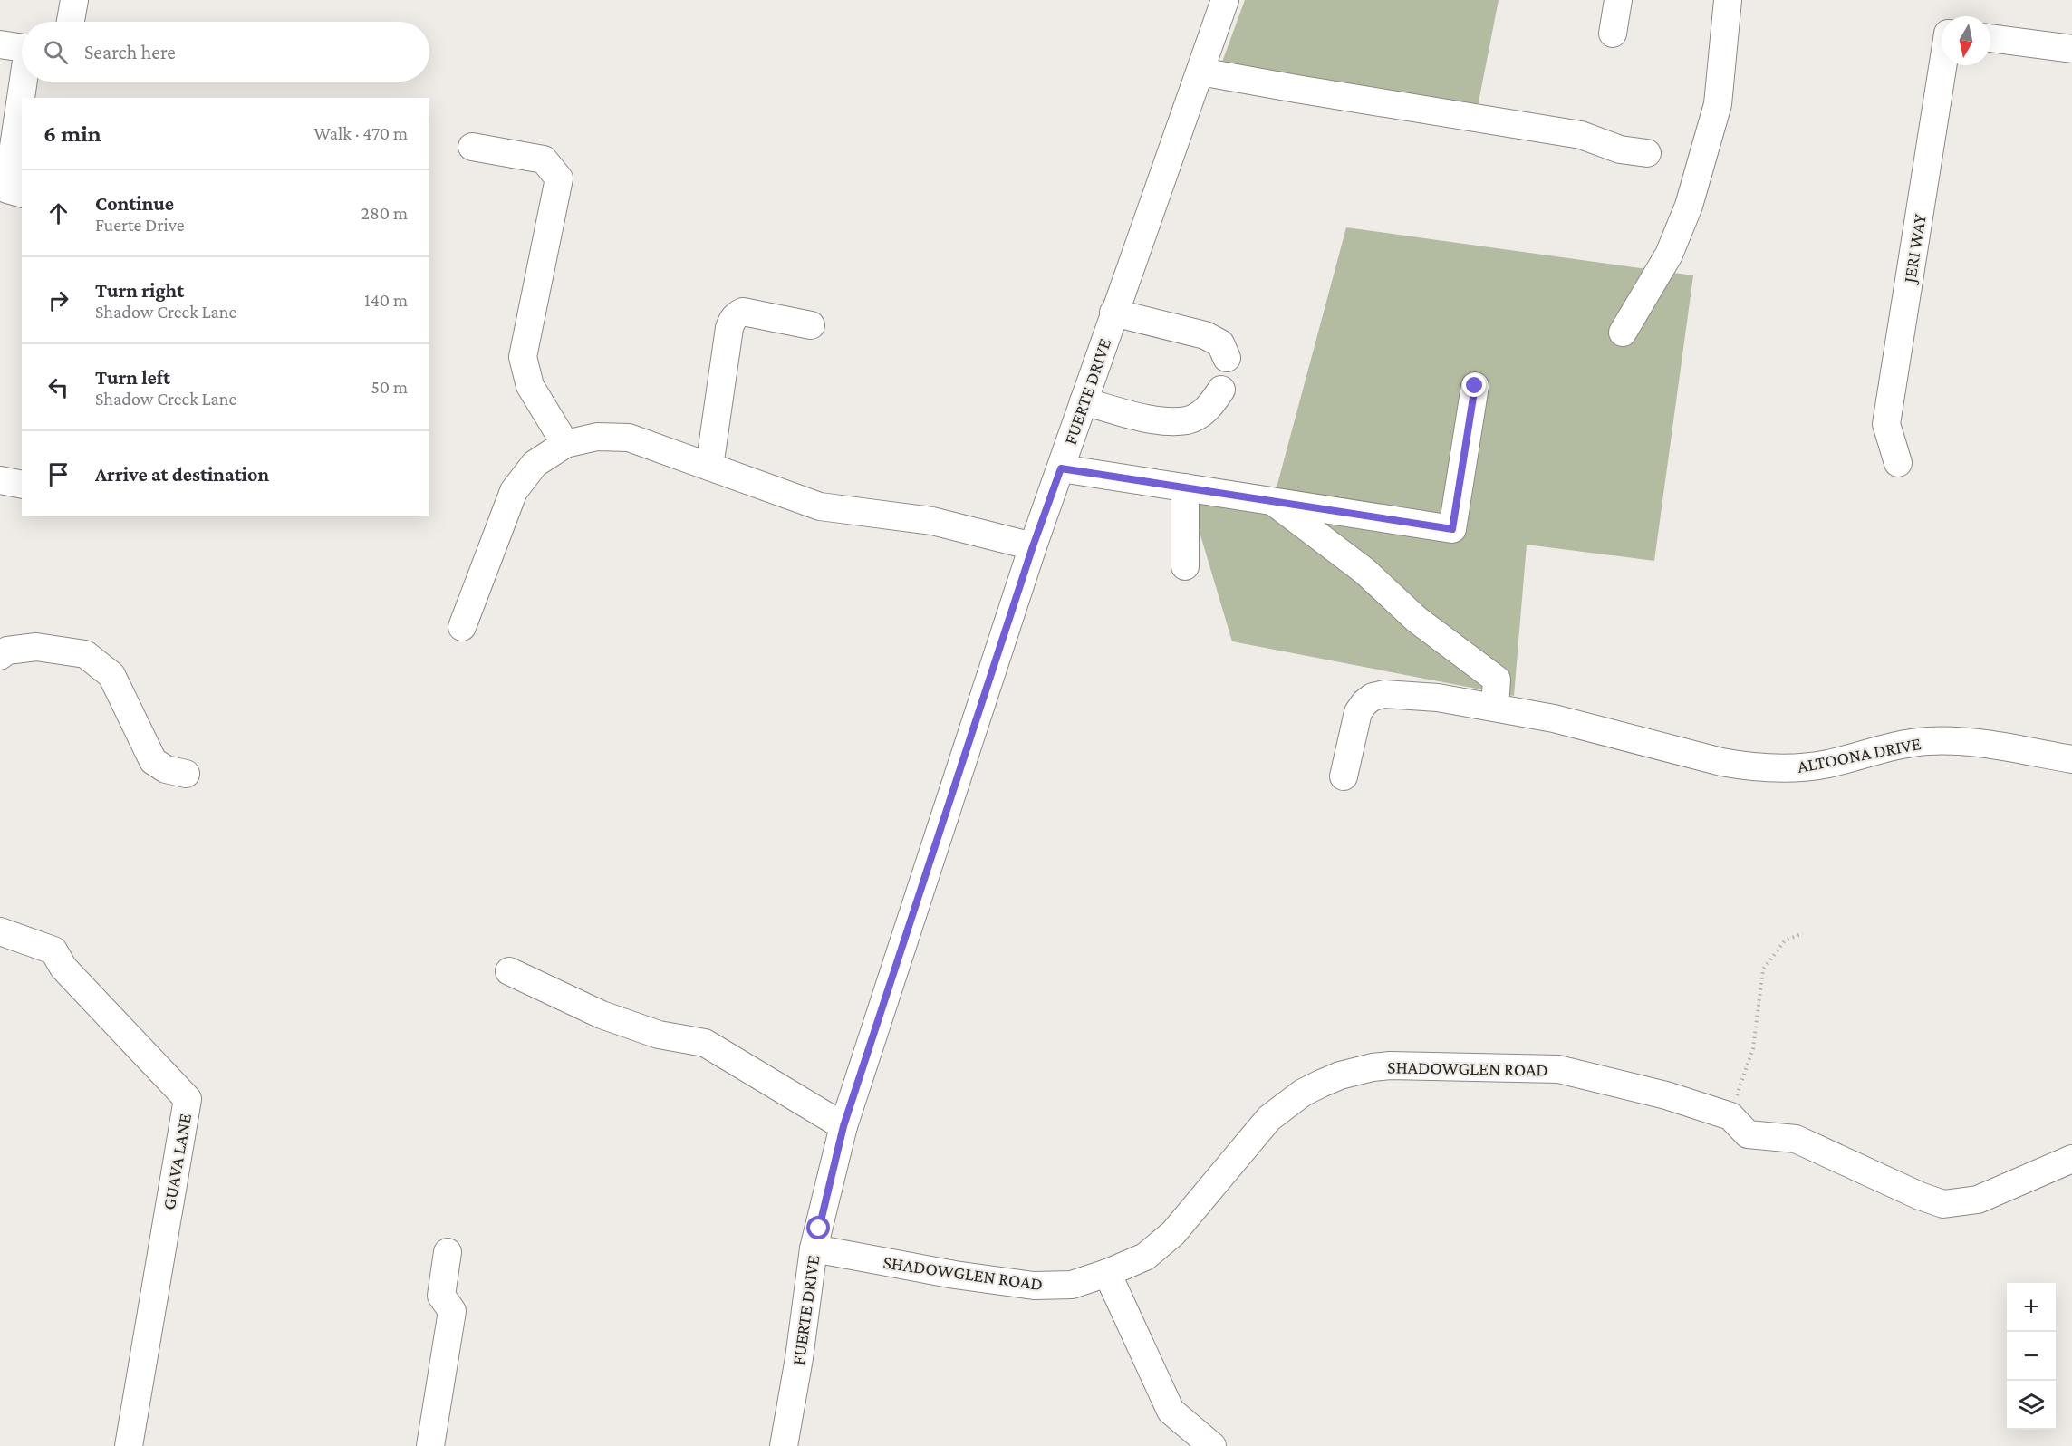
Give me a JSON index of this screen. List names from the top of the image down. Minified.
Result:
{"streets":{"street":["JERI WAY","FUERTE DRIVE","ALTOONA DRIVE","SHADOWGLEN ROAD","GUAVA LANE"]},"crossings":[["FUERTE DRIVE","SHADOWGLEN ROAD"]],"north":"bottom","page":{"search":"Search here","heading":["6 min","Walk · 470 m"],"list":[["Continue","Fuerte Drive","280 m"],["Turn right","Shadow Creek Lane","140 m"],["Turn left","Shadow Creek Lane","50 m"],"Arrive at destination"],"map_buttons":["+","−"]}}
